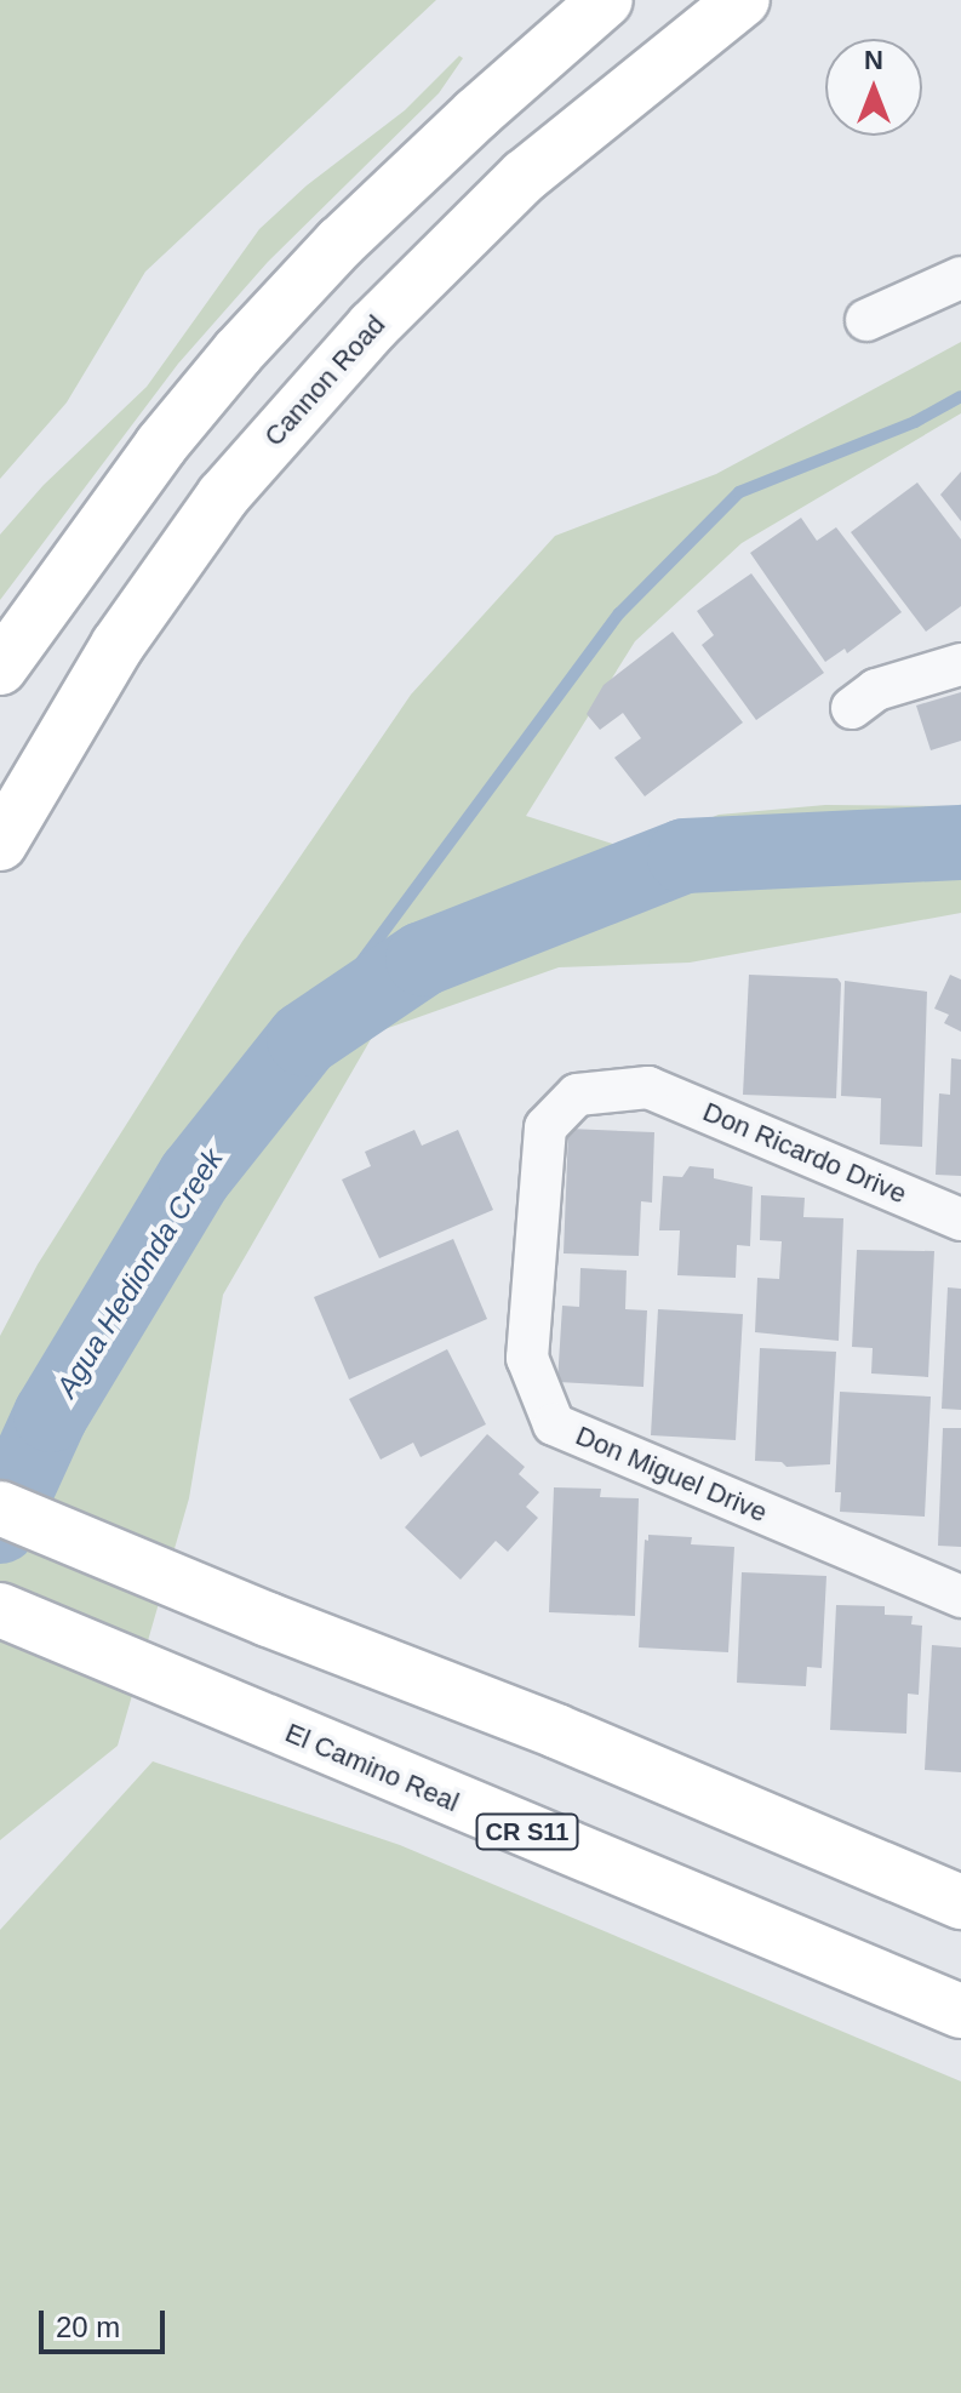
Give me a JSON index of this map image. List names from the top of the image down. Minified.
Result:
{"streets":{"main road":["Cannon Road","El Camino Real","CR S11"],"street":["Don Ricardo Drive","Don Miguel Drive"]},"crossings":[["Don Ricardo Drive","Don Miguel Drive"]],"water":["Agua Hedionda Creek"],"scale_bar":"20 m","north":"top"}
